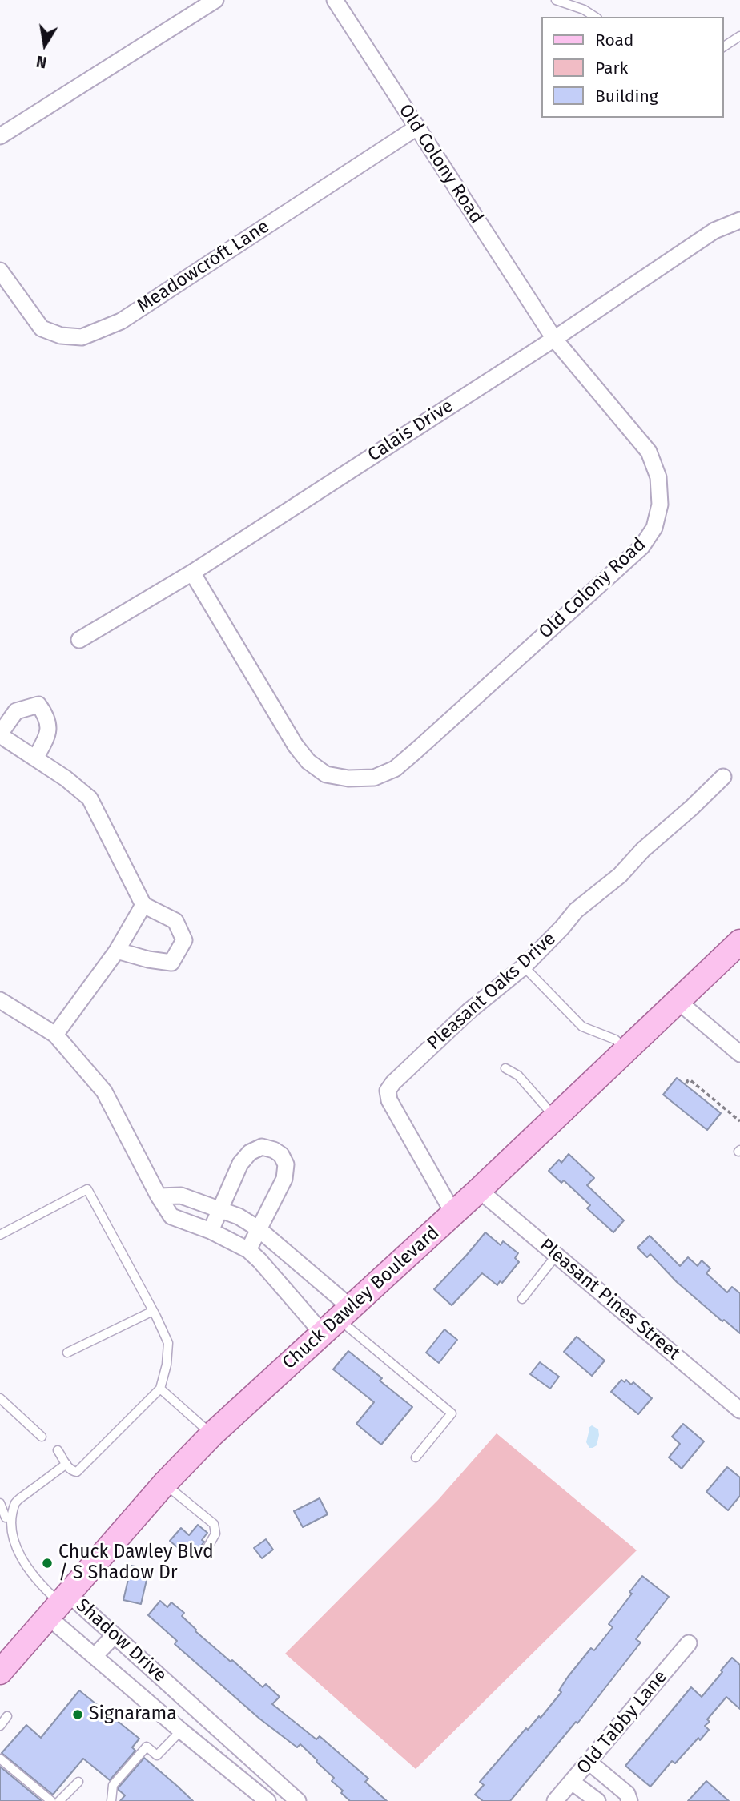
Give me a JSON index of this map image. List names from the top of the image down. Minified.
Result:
{"streets":{"main road":["Chuck Dawley Boulevard"],"street":["Old Colony Road","Meadowcroft Lane","Calais Drive","Pleasant Oaks Drive","Pleasant Pines Street","Shadow Drive","Old Tabby Lane"]},"crossings":[["Old Colony Road","Meadowcroft Lane"],["Old Colony Road","Calais Drive"],["Pleasant Oaks Drive","Chuck Dawley Boulevard"],["Chuck Dawley Boulevard","Pleasant Pines Street"],["Chuck Dawley Boulevard","Shadow Drive"]],"places":["Chuck Dawley Blvd / S Shadow Dr","Signarama"],"legend":["Road","Park","Building"],"north":"bottom"}
